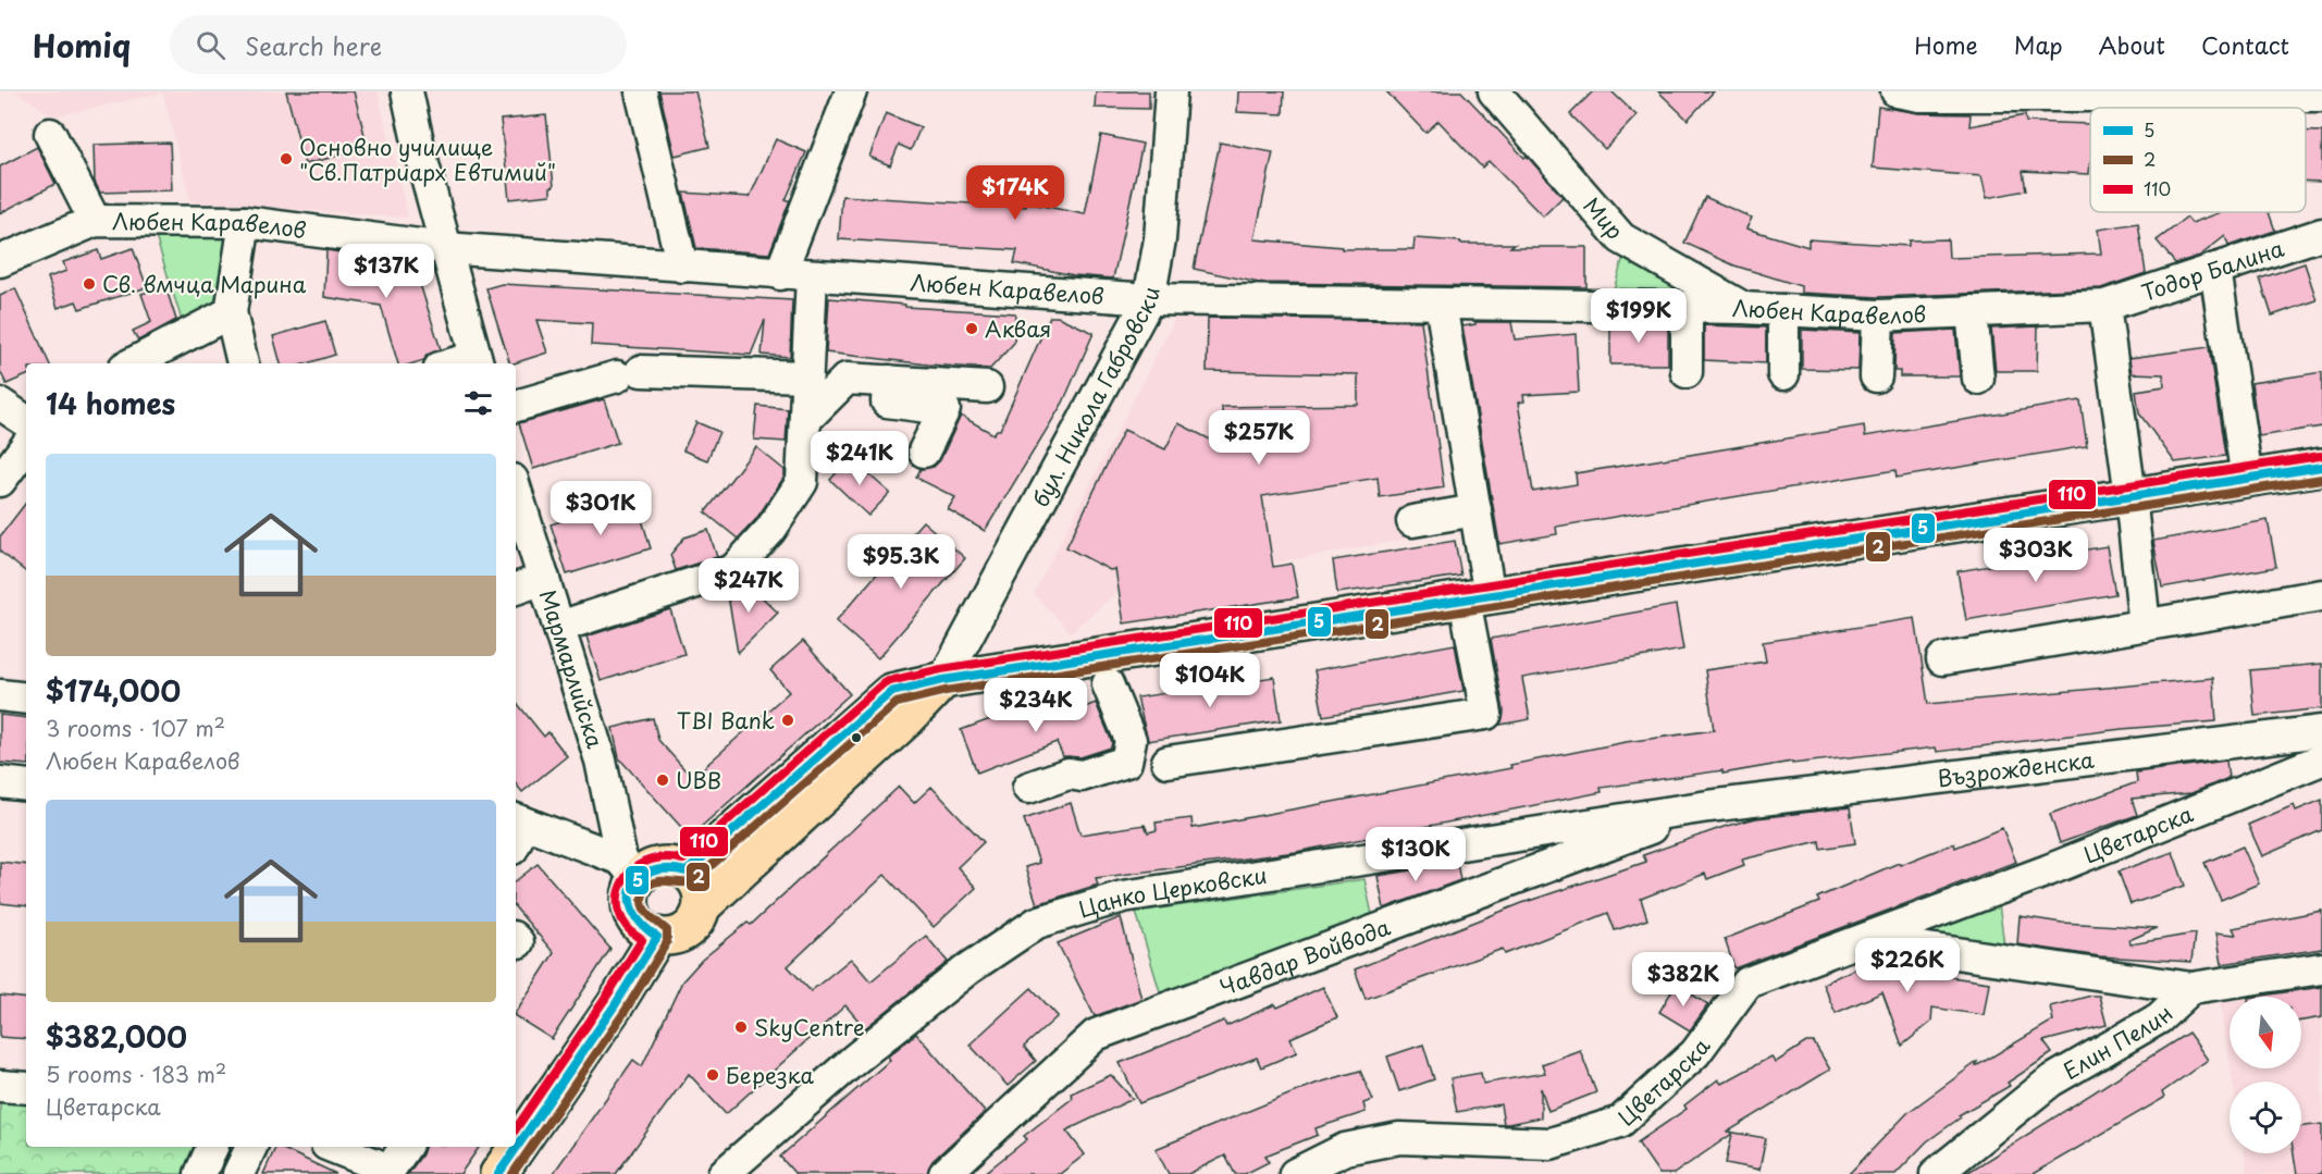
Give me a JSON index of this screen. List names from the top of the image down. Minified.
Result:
{"streets":{"street":["Мир","Любен Каравелов","Тодор Балина","бул. Никола Габровски","Мармарлийска","Възрожденска","Цветарска","Цанко Церковски","Чавдар Войвода","Елин Пелин"]},"crossings":[["Мир","Любен Каравелов"],["Любен Каравелов","Тодор Балина"],["Любен Каравелов","бул. Никола Габровски"],["Възрожденска","Цанко Церковски"],["Възрожденска","Чавдар Войвода"],["Цанко Церковски","Чавдар Войвода"]],"places":["Основно училище \"Св.Патриарх Евтимий\"","Св. вмчца Марина","Аквая","TBI Bank","UBB","SkyCentre","Березка"],"lines":["transit line 110","transit line 5","transit line 2"],"legend":["5","2","110"],"north":"bottom","page":{"header":"Homiq","search":"Search here","nav":["Home","Map","About","Contact"],"price":["$174K","$137K","$199K","$257K","$241K","$301K","$303K","$95.3K","$247K","$104K","$234K","$130K","$226K","$382K"],"heading":"14 homes","list":[{"name":"$174,000","note":"3 rooms · 107 m² · Любен Каравелов"},{"name":"$382,000","note":"5 rooms · 183 m² · Цветарска"}]}}
